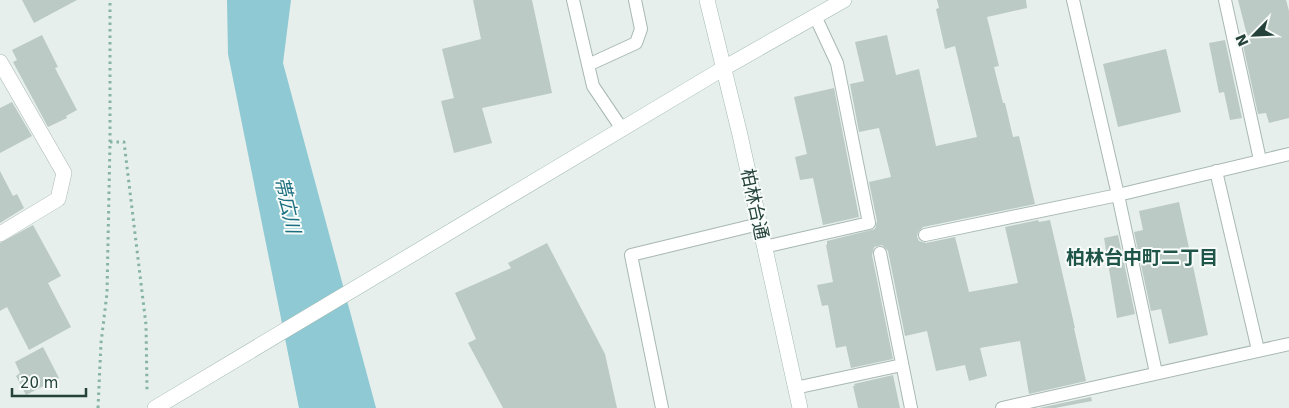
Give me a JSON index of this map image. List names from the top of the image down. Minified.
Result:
{"streets":{"street":["柏林台通"]},"districts":["柏林台中町二丁目"],"water":["帯広川"],"scale_bar":"20 m","north":"bottom left"}
